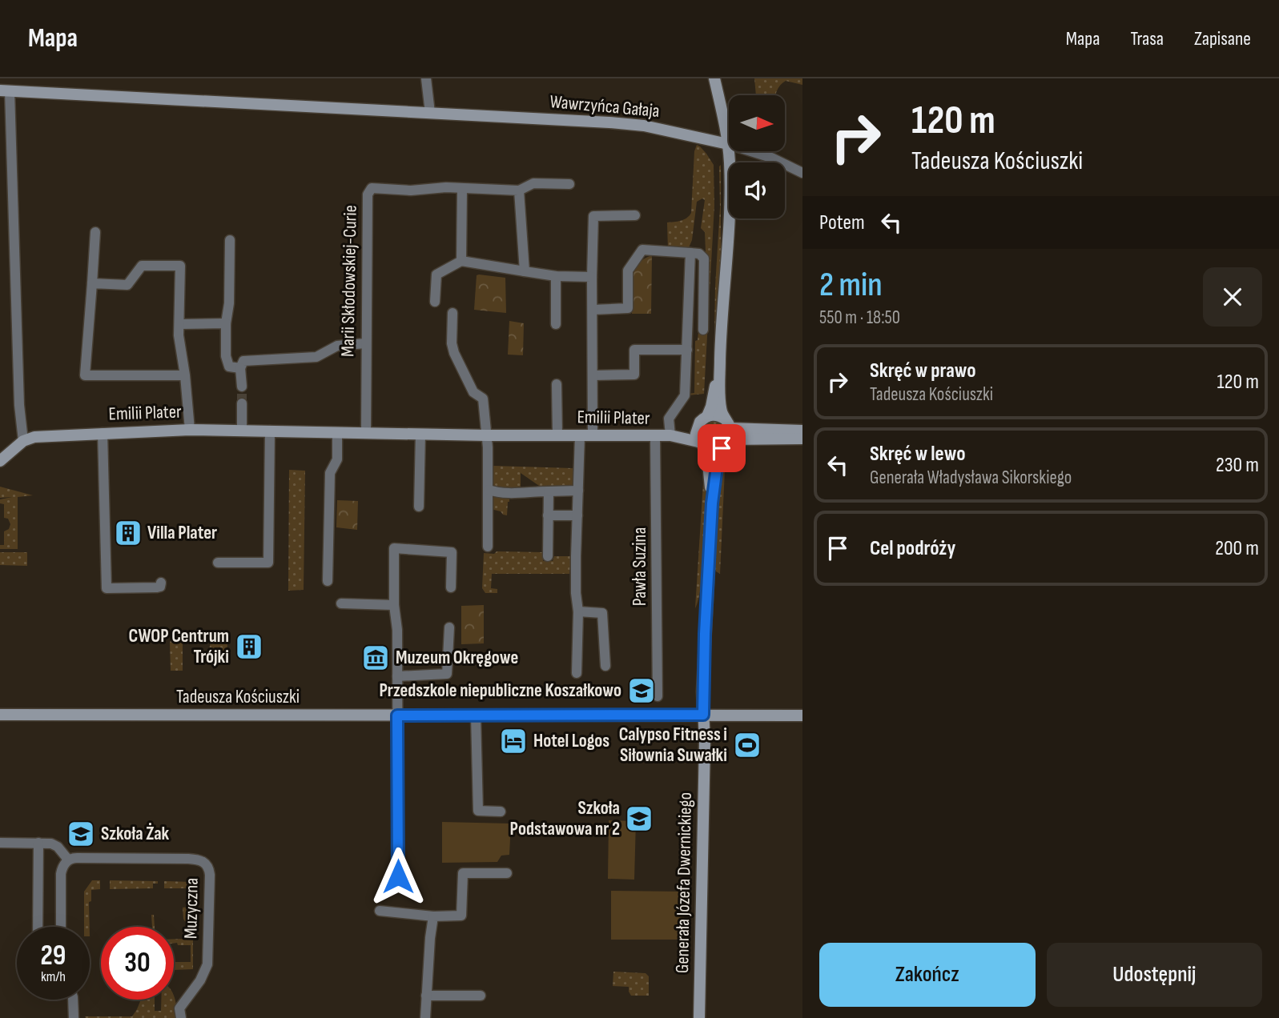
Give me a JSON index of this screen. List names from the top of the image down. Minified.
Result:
{"streets":{"street":["Wawrzyńca Gałaja","Marii Skłodowskiej-Curie","Emilii Plater","Pawła Suzina","Tadeusza Kościuszki","Generała Józefa Dwernickiego","Muzyczna"]},"crossings":[["Marii Skłodowskiej-Curie","Emilii Plater"],["Emilii Plater","Pawła Suzina"],["Tadeusza Kościuszki","Generała Józefa Dwernickiego"]],"places":{"building":["Villa Plater","CWOP Centrum Trójki"],"museum":["Muzeum Okręgowe"],"school or university":["Przedszkole niepubliczne Koszałkowo","Szkoła Podstawowa nr 2","Szkoła Żak"],"hotel":["Hotel Logos"],"sports":["Calypso Fitness i Siłownia Suwałki"]},"north":"right","page":{"header":"Mapa","nav":["Mapa","Trasa","Zapisane"],"turn":["120 m","Tadeusza Kościuszki"],"then":"Potem","heading":["2 min","550 m · 18:50"],"list":[{"name":"Skręć w prawo","note":"Tadeusza Kościuszki","value":"120 m"},{"name":"Skręć w lewo","note":"Generała Władysława Sikorskiego","value":"230 m"},{"name":"Cel podróży","value":"200 m"}],"speed":"29 km/h","limit":"30","buttons":["Zakończ","Udostępnij"]}}
